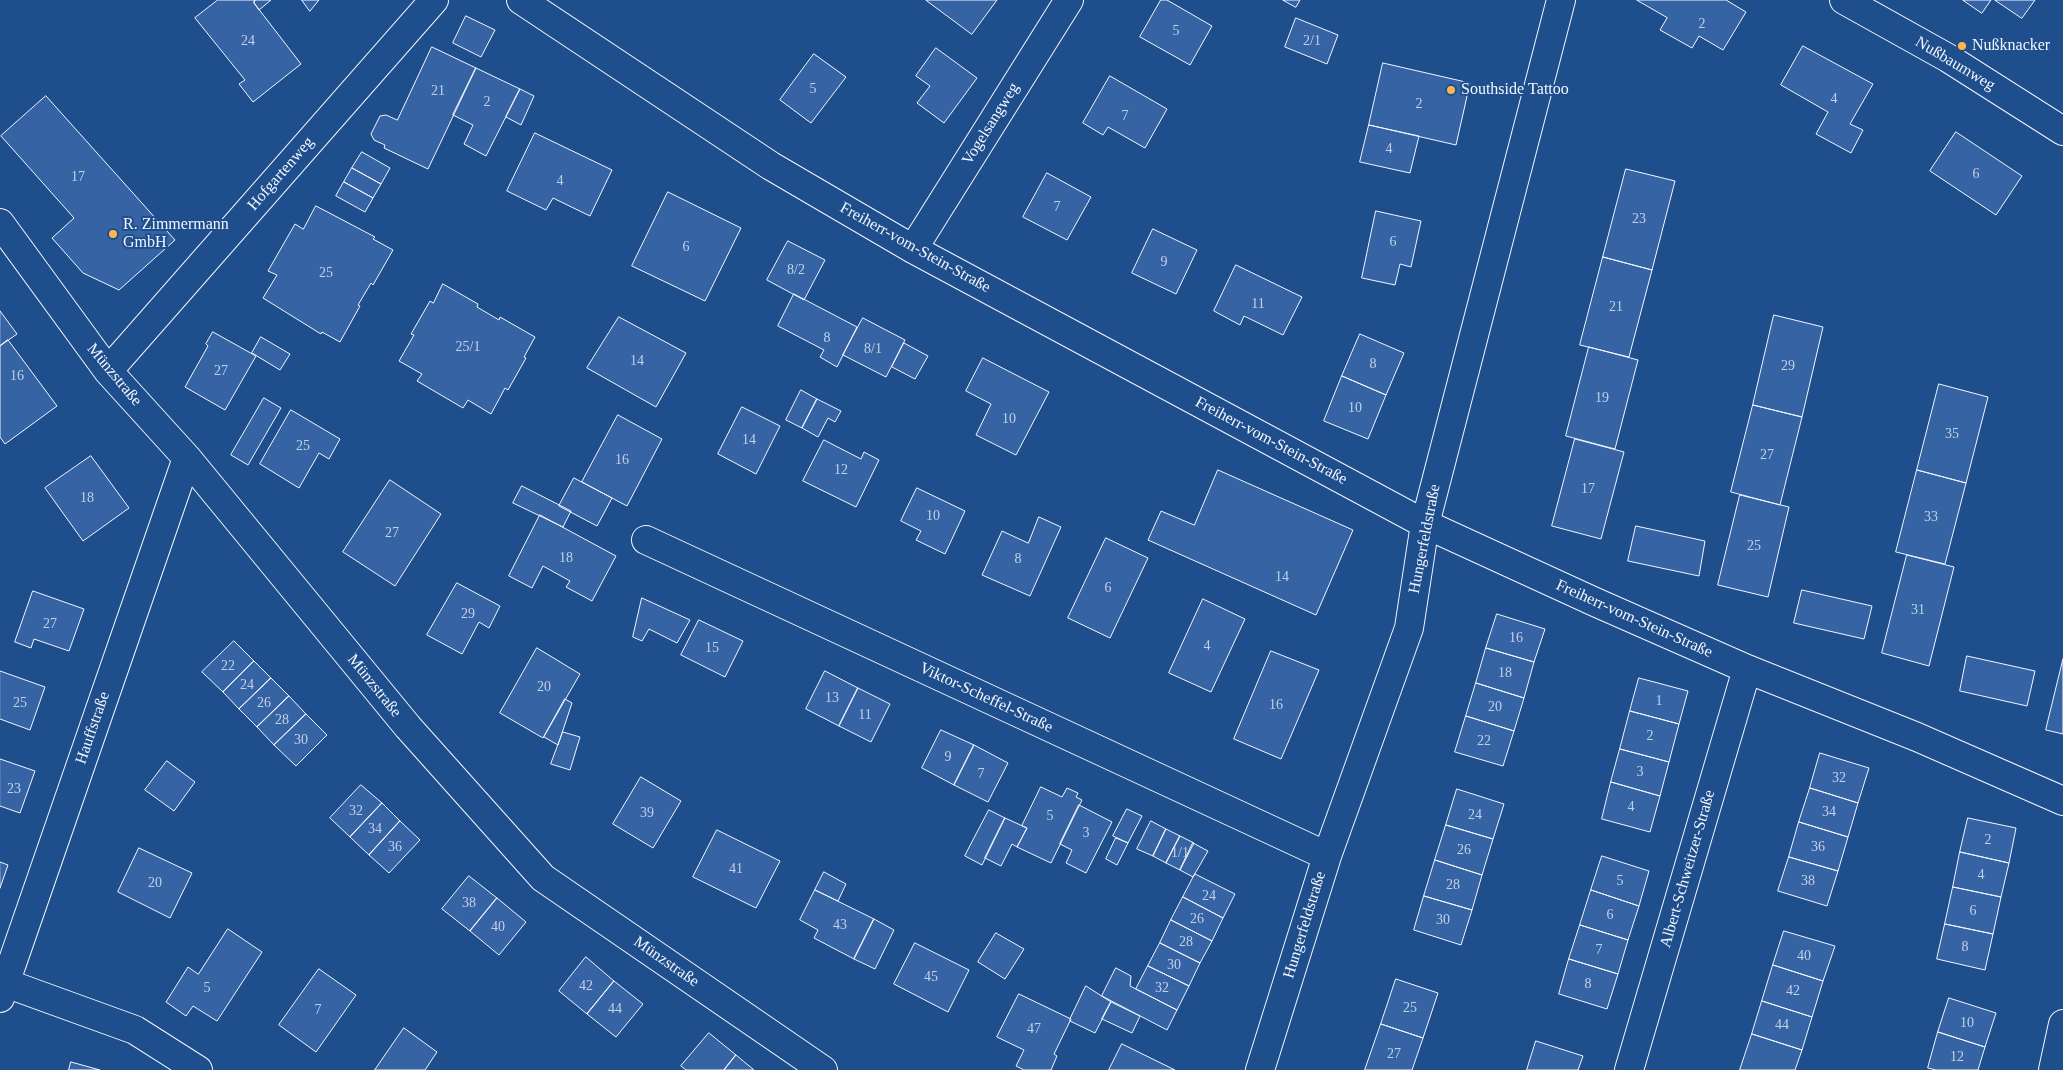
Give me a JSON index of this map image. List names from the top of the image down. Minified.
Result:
{"streets":{"street":["Nußbaumweg","Vogelsangweg","Hofgartenweg","Freiherr-vom-Stein-Straße","Münzstraße","Hungerfeldstraße","Viktor-Scheffel-Straße","Hauffstraße","Albert-Schweitzer-Straße"]},"crossings":[["Vogelsangweg","Freiherr-vom-Stein-Straße"],["Hofgartenweg","Münzstraße"],["Freiherr-vom-Stein-Straße","Hungerfeldstraße"],["Freiherr-vom-Stein-Straße","Albert-Schweitzer-Straße"],["Münzstraße","Hauffstraße"],["Hungerfeldstraße","Viktor-Scheffel-Straße"]],"places":["Nußknacker","Southside Tattoo","R. Zimmermann GmbH"],"house_numbers":["2","5","24","2/1","5","21","4","2","2","7","4","6","17","4","7","23","6","6","9","8/2","25","11","21","8","25/1","8/1","14","8","29","27","16","19","10","10","35","14","25","27","16","12","17","18","10","33","27","25","18","8","14","6","31","29","27","16","4","15","22","18","24","20","13","1","25","26","16","20","11","28","2","30","22","9","3","7","32","23","4","32","34","39","24","5","34","3","2","36","36","26","1/1","41","4","5","38","20","28","24","38","6","6","26","30","43","40","28","8","7","40","30","45","8","42","5","32","42","25","44","7","10","44","47","27","12"]}
